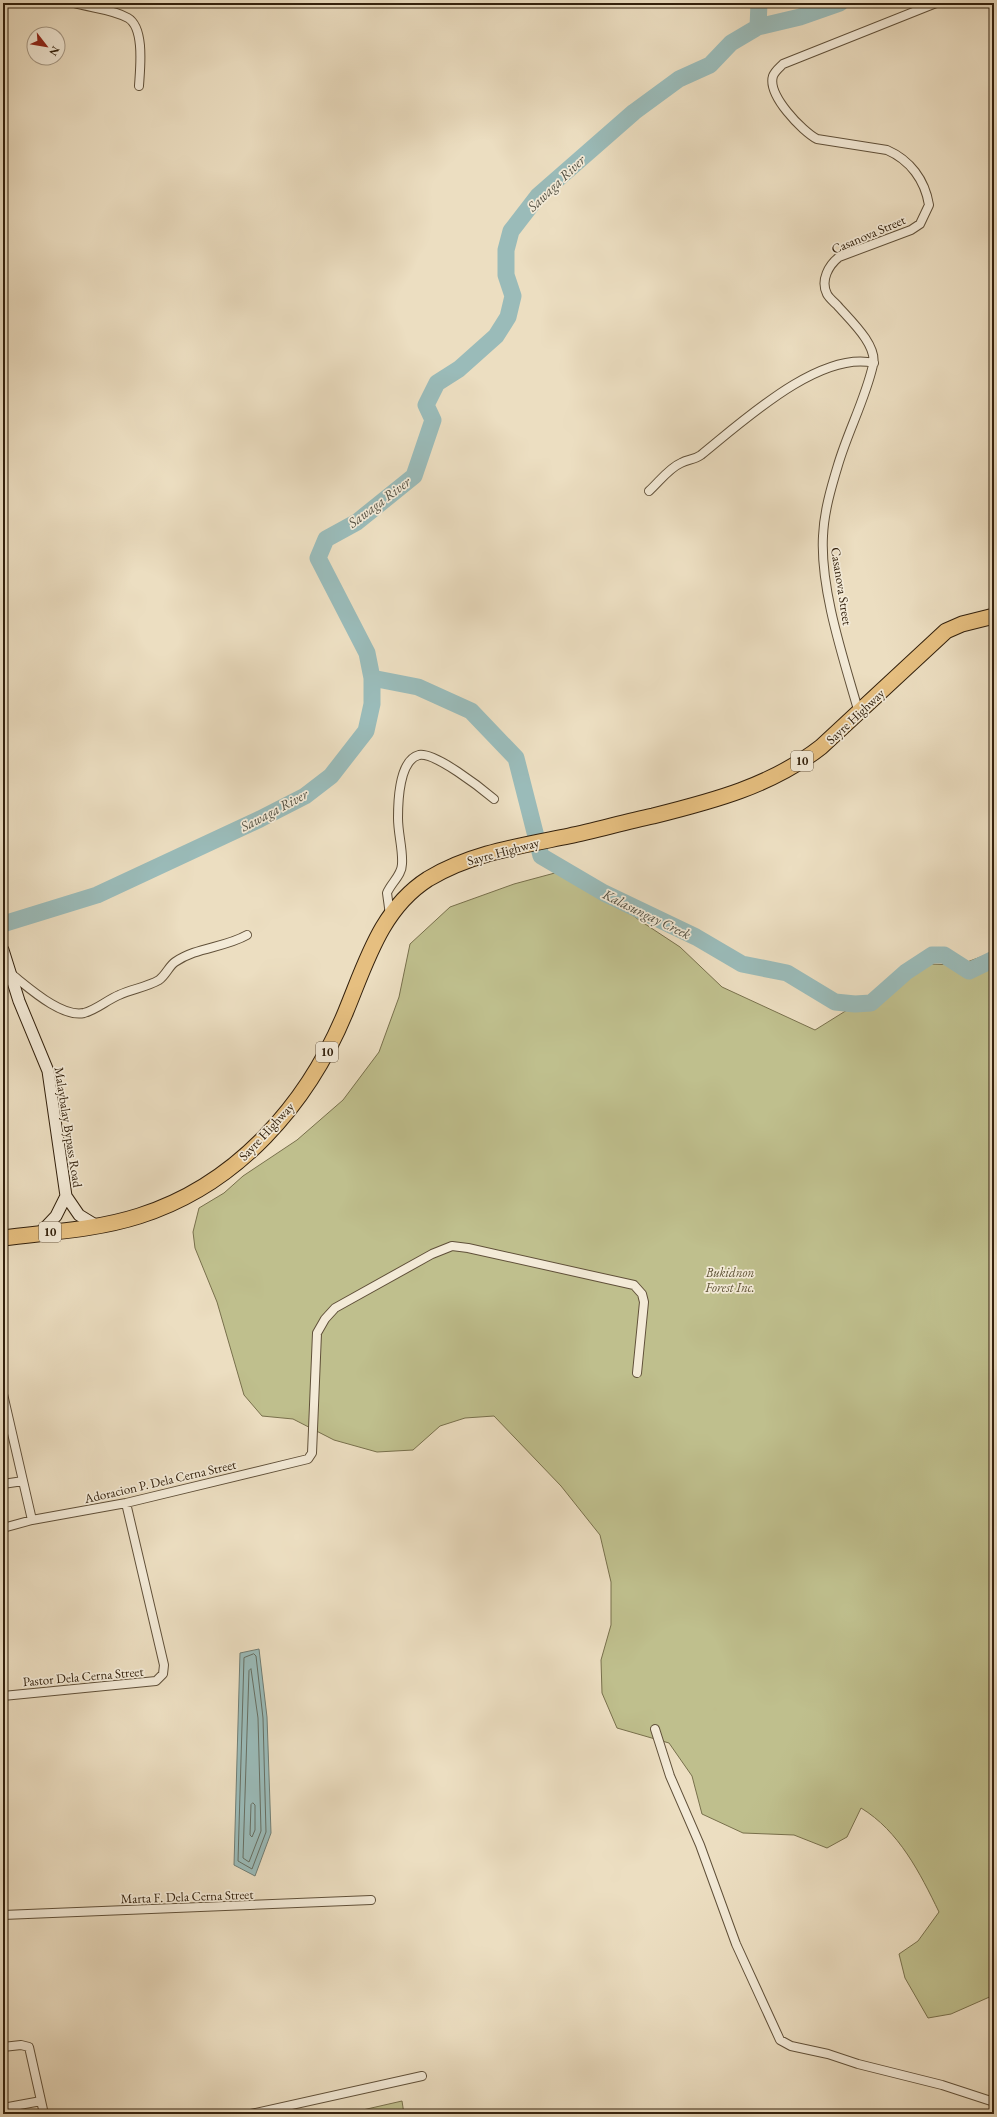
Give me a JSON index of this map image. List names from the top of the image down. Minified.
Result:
{"streets":{"highway":["Sayre Highway","10"],"main road":["Malaybalay Bypass Road"],"street":["Casanova Street","Adoracion P. Dela Cerna Street","Pastor Dela Cerna Street","Marta F. Dela Cerna Street"]},"crossings":[["Casanova Street","Sayre Highway"],["Sayre Highway","10"],["Sayre Highway","Malaybalay Bypass Road"],["10","Malaybalay Bypass Road"],["Adoracion P. Dela Cerna Street","Pastor Dela Cerna Street"]],"water":["Sawaga River","Kalasungay Creek"],"parks":["Bukidnon Forest Inc."],"north":"bottom right"}
